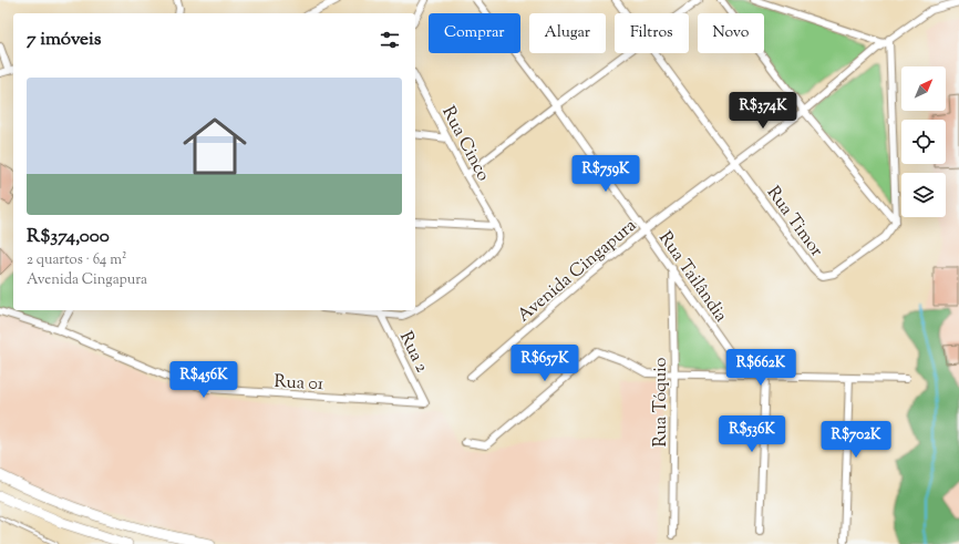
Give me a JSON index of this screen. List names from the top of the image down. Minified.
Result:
{"streets":{"street":["Rua Cinco","Rua Timor","Avenida Cingapura","Rua Tailândia","Rua 2","Rua 01","Rua Tóquio"]},"crossings":[["Rua Timor","Avenida Cingapura"],["Avenida Cingapura","Rua Tailândia"],["Rua Tailândia","Rua Tóquio"],["Rua 2","Rua 01"]],"north":"top right","page":{"chip":["Comprar","Alugar","Filtros","Novo"],"heading":"7 imóveis","list":[{"name":"R$374,000","note":"2 quartos · 64 m² · Avenida Cingapura"}],"price":["R$374K","R$759K","R$657K","R$662K","R$456K","R$536K","R$702K"]}}
